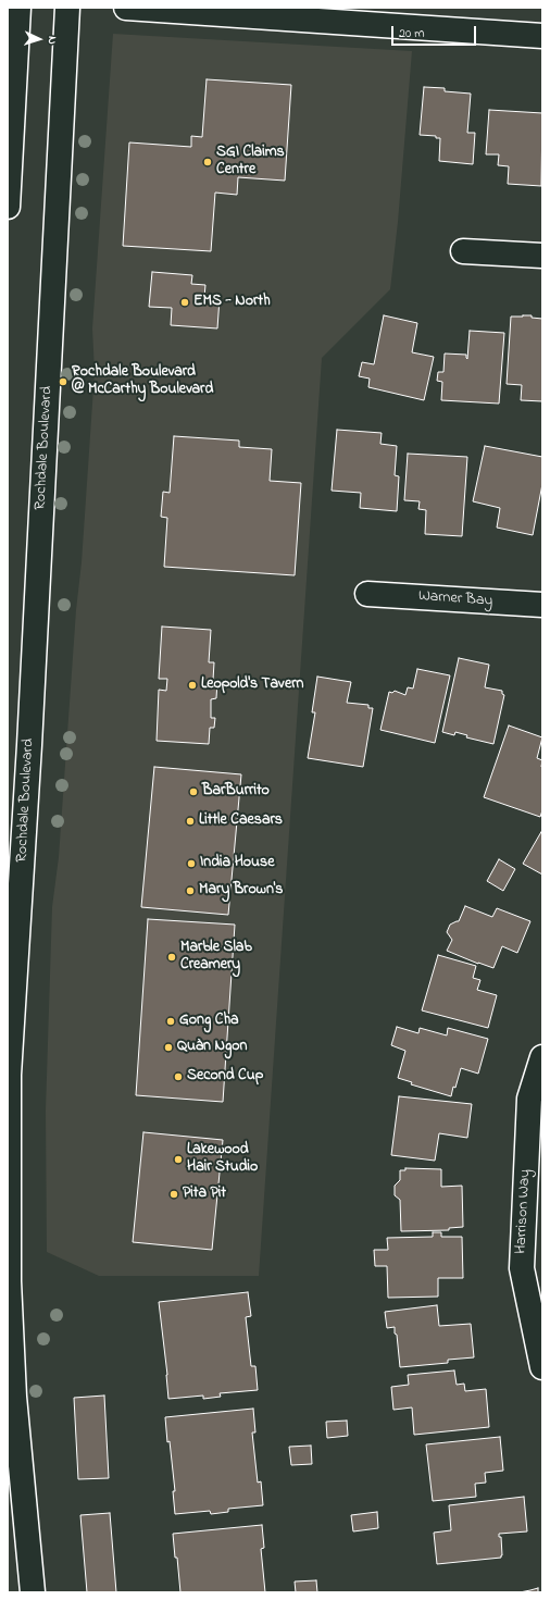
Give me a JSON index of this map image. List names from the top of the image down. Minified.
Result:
{"streets":{"main road":["Rochdale Boulevard","Warner Bay","Harrison Way"]},"places":["SGI Claims Centre","EMS - North","Rochdale Boulevard @ McCarthy Boulevard","Leopold's Tavern","BarBurrito","Little Caesars","India House","Mary Brown's","Marble Slab Creamery","Gong Cha","Quàn Ngon","Second Cup","Lakewood Hair Studio","Pita Pit"],"scale_bar":"20 m","north":"right"}
